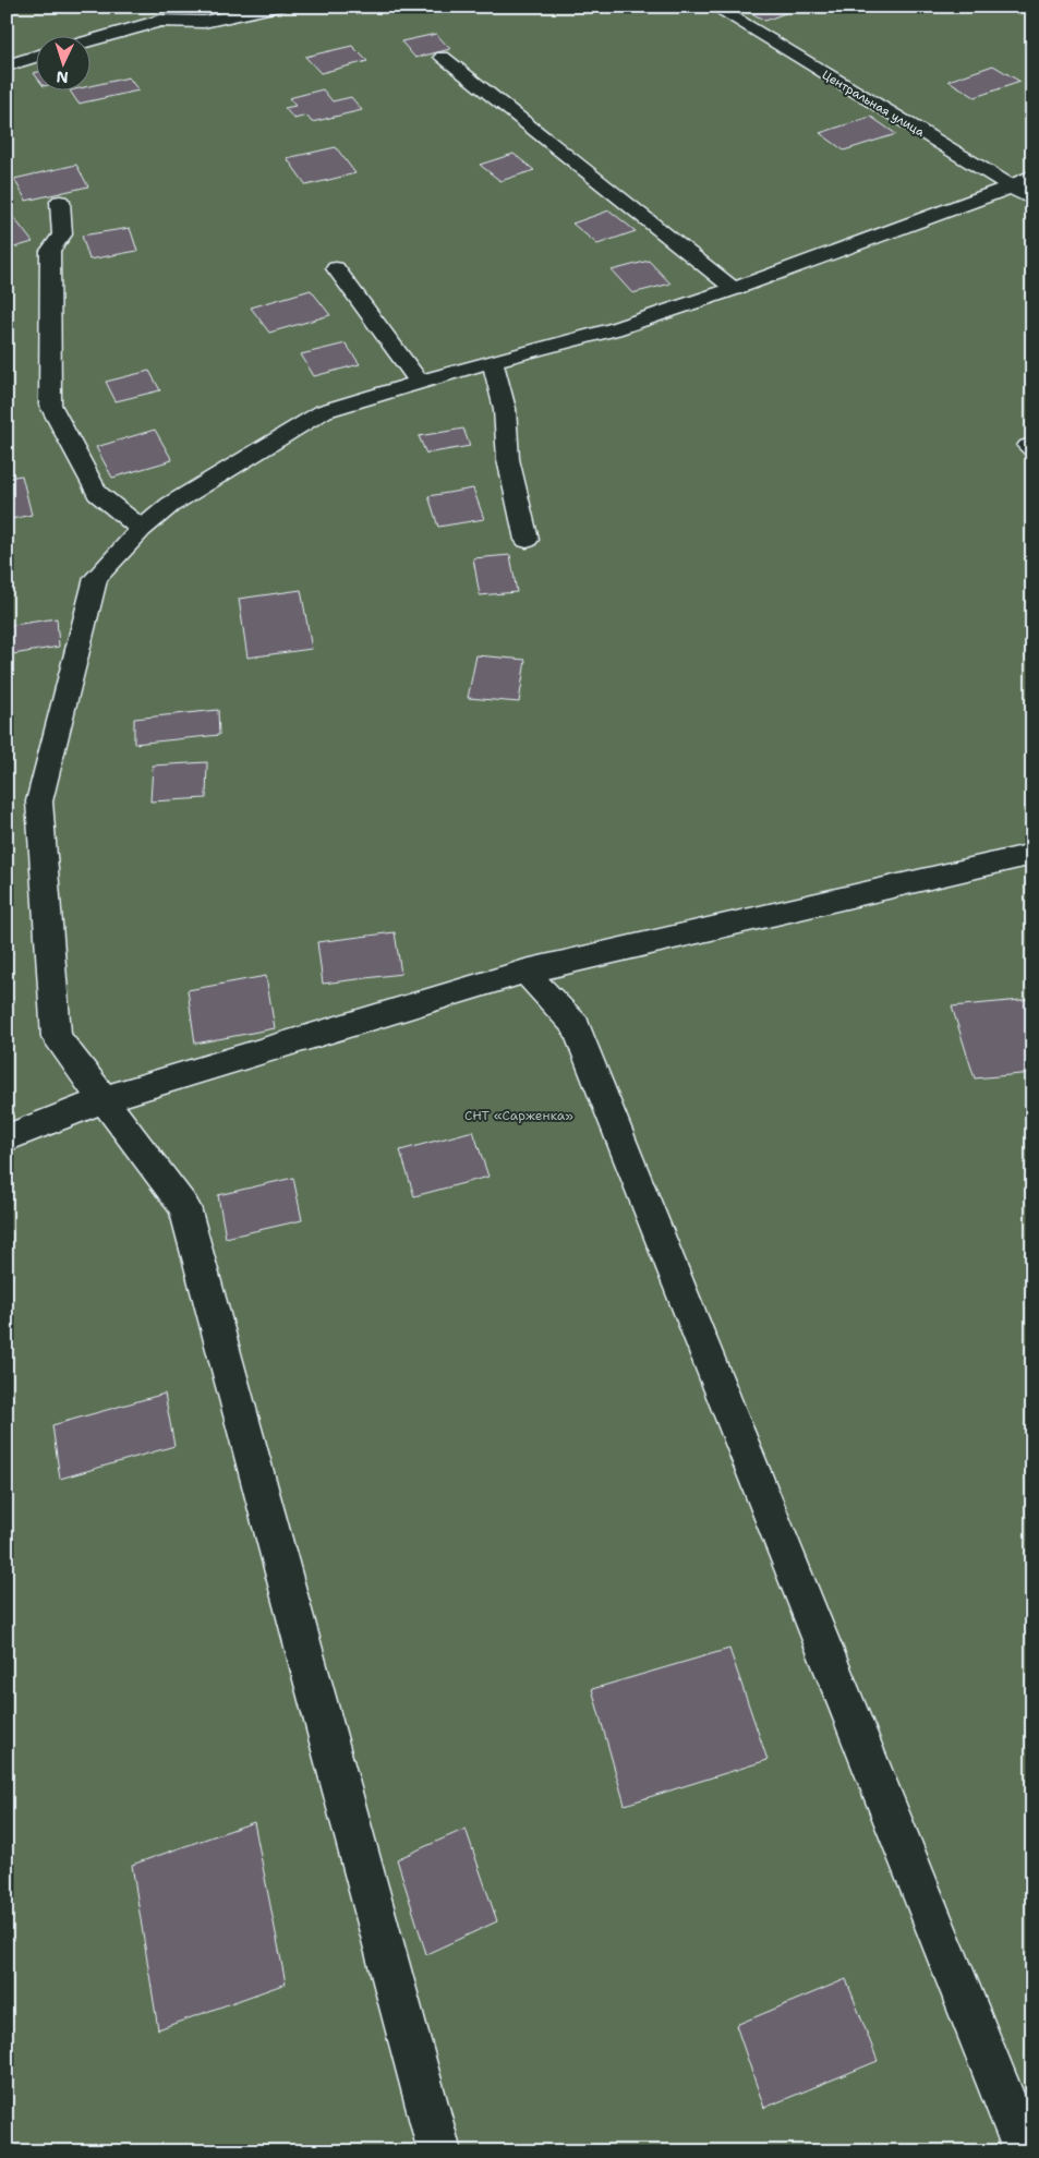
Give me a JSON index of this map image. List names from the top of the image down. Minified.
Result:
{"streets":{"street":["Центральная улица"]},"parks":["СНТ «Сарженка»"],"north":"bottom"}
